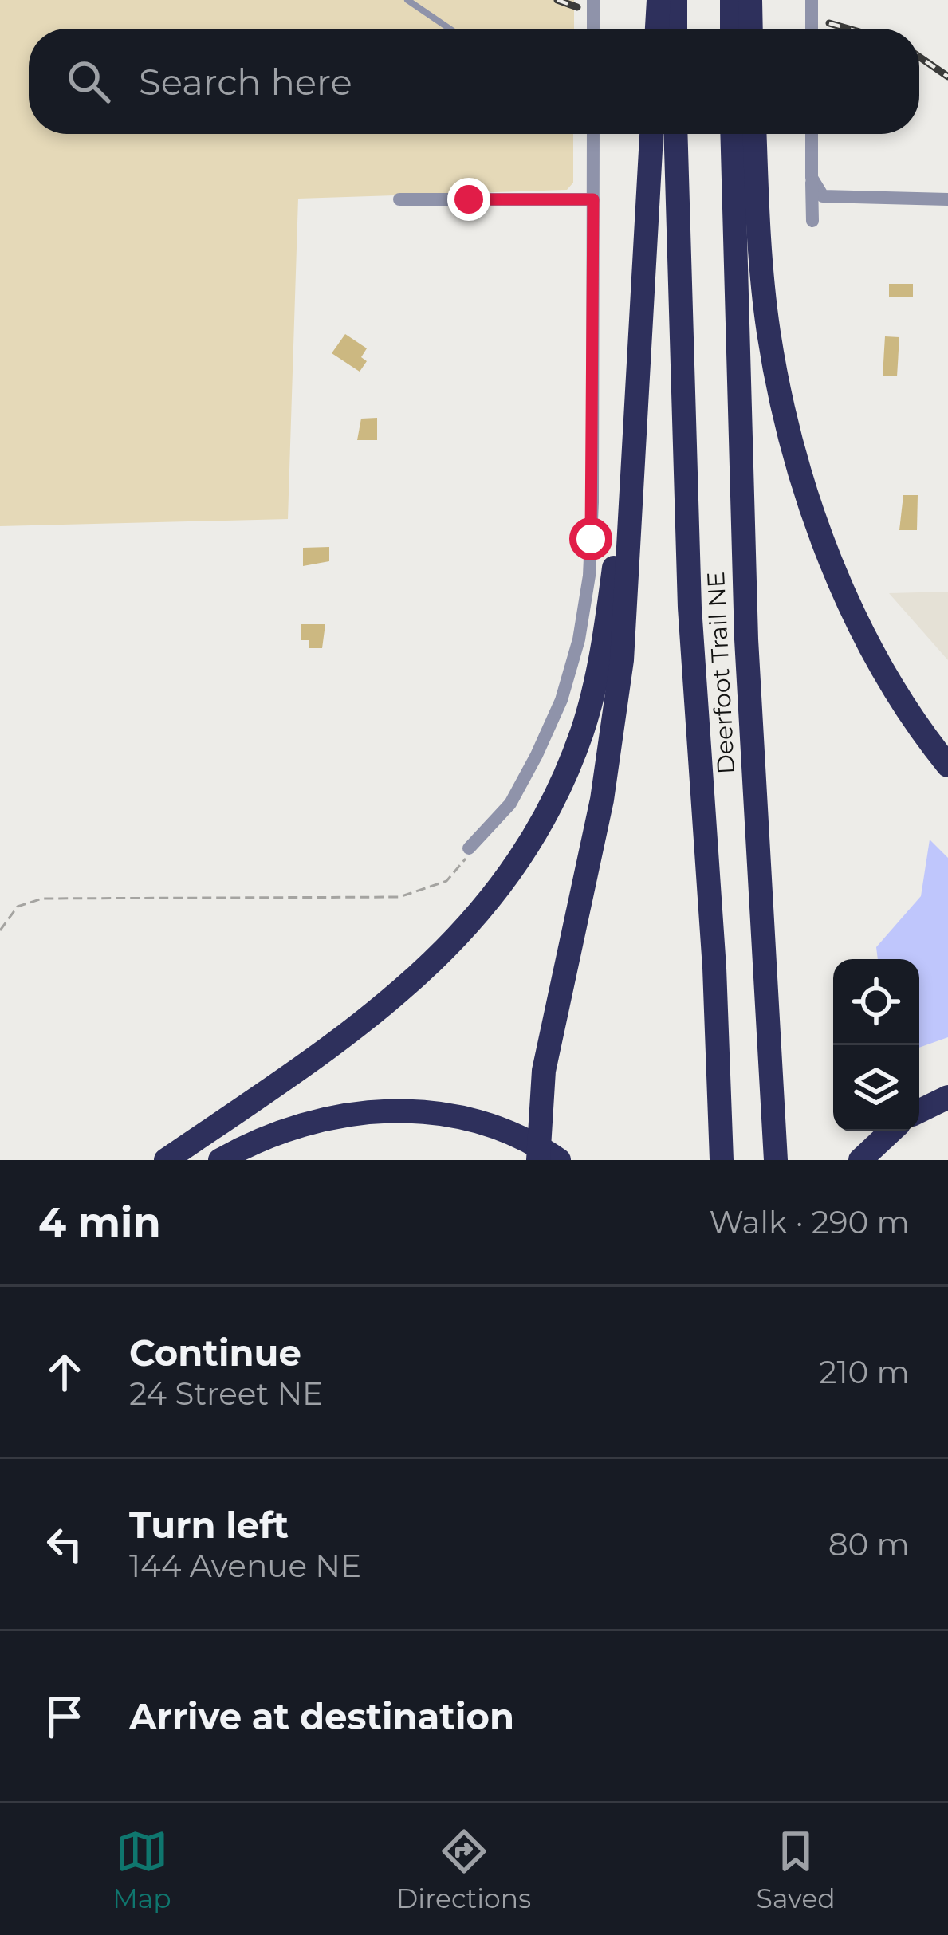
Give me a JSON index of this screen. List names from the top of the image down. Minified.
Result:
{"streets":{"highway":["Deerfoot Trail NE"]},"page":{"search":"Search here","heading":["4 min","Walk · 290 m"],"list":[["Continue","24 Street NE","210 m"],["Turn left","144 Avenue NE","80 m"],"Arrive at destination"],"nav":["Map","Directions","Saved"]}}
